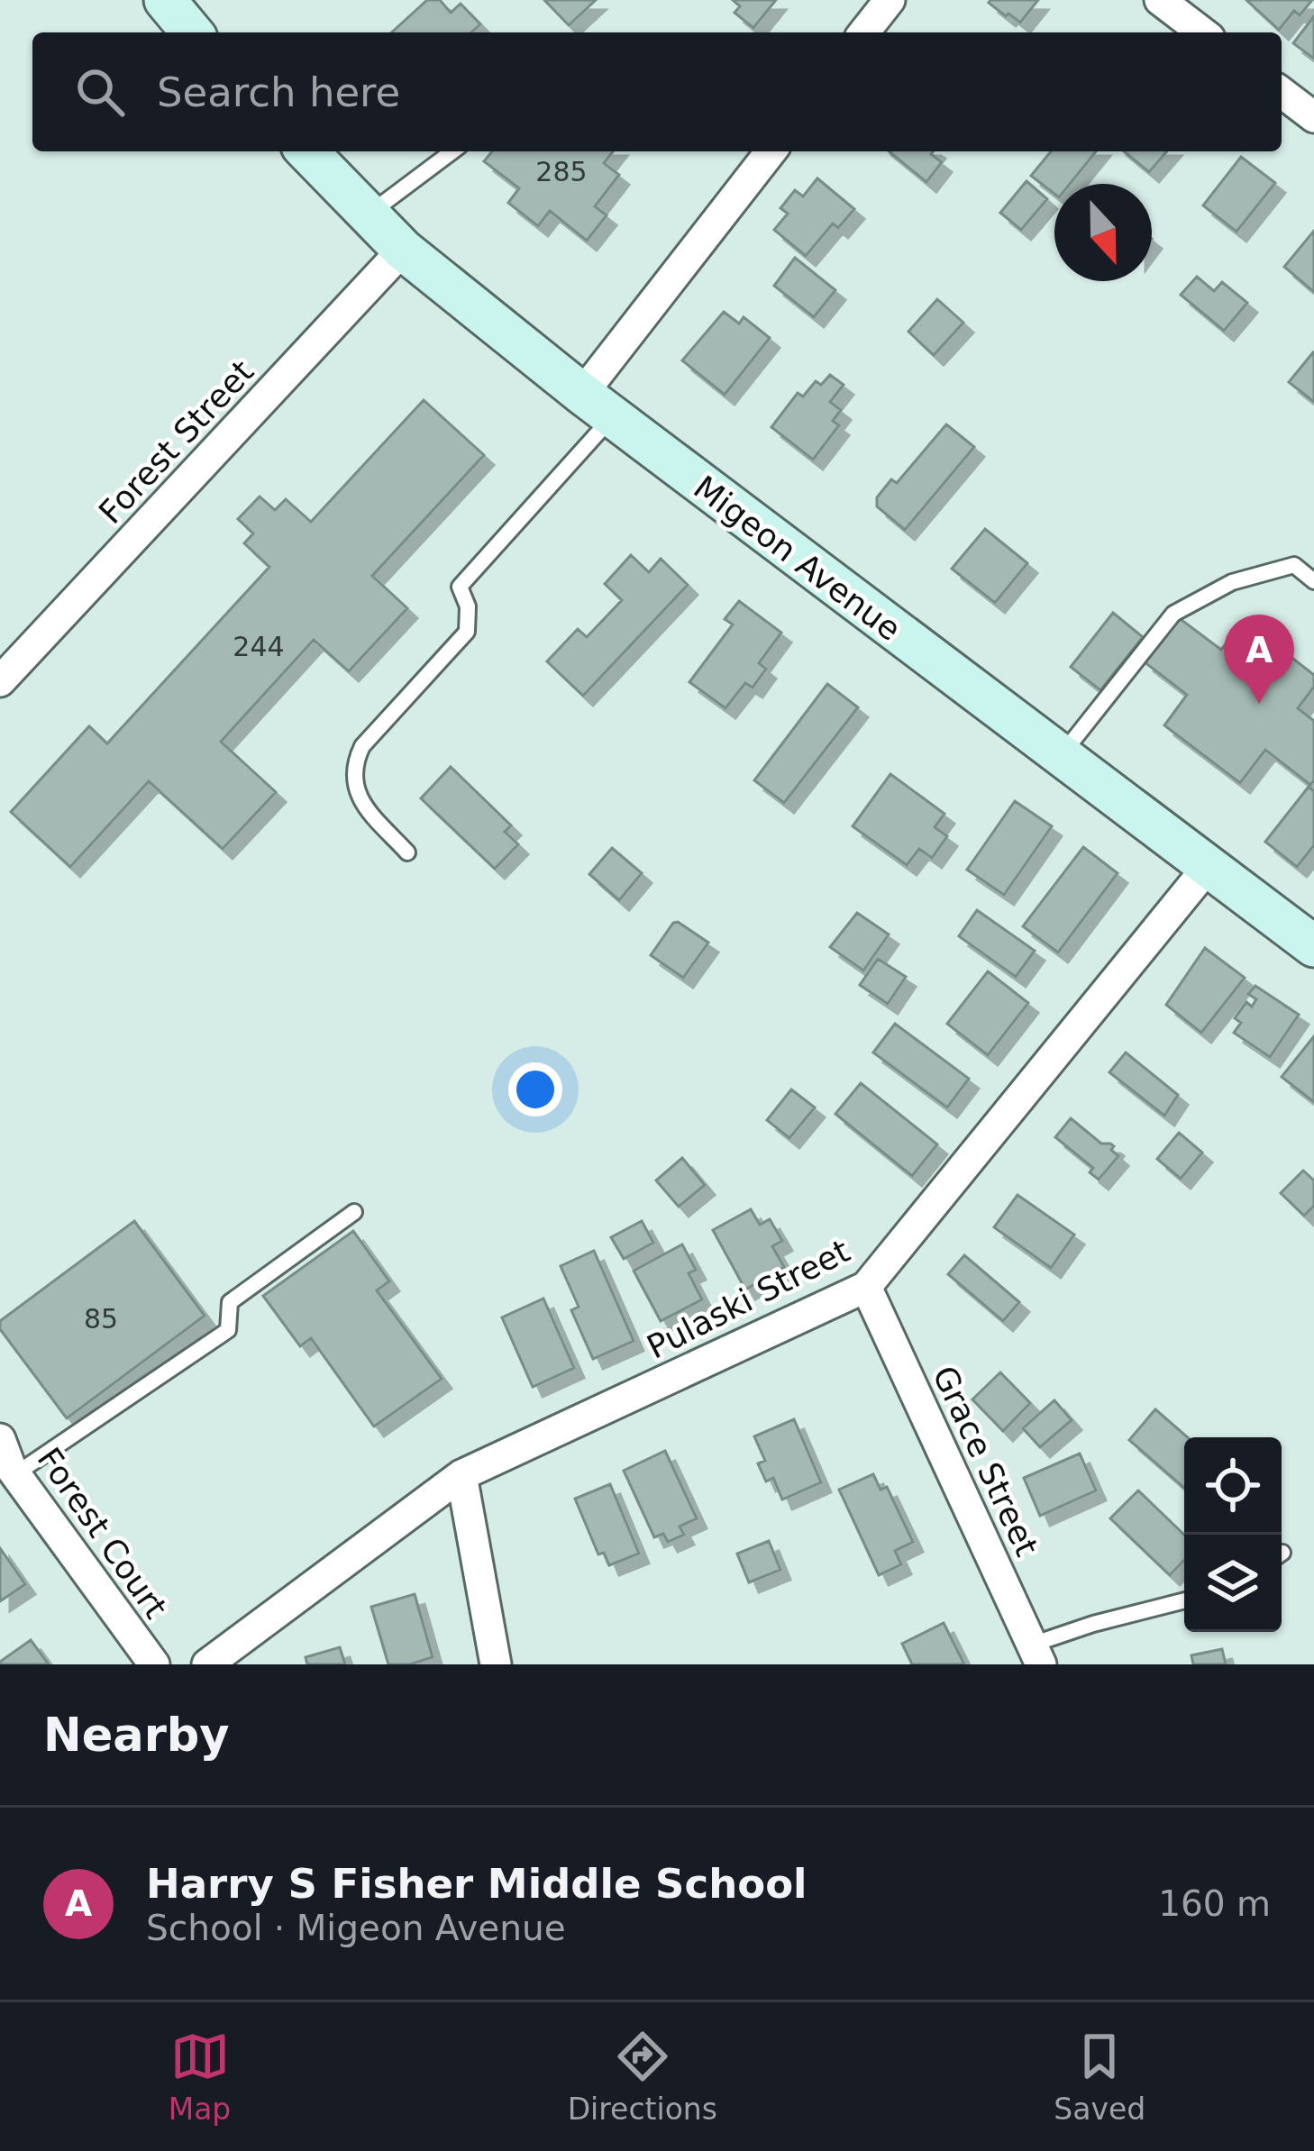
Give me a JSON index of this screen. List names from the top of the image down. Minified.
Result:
{"streets":{"main road":["Migeon Avenue"],"street":["Forest Street","Pulaski Street","Grace Street","Forest Court"]},"crossings":[["Forest Street","Migeon Avenue"],["Migeon Avenue","Pulaski Street"],["Pulaski Street","Grace Street"]],"house_numbers":["285","244","85"],"north":"bottom","page":{"search":"Search here","pins":"A","heading":"Nearby","list":[{"mark":"A","name":"Harry S Fisher Middle School","note":"School · Migeon Avenue","value":"160 m"}],"nav":["Map","Directions","Saved"]}}
